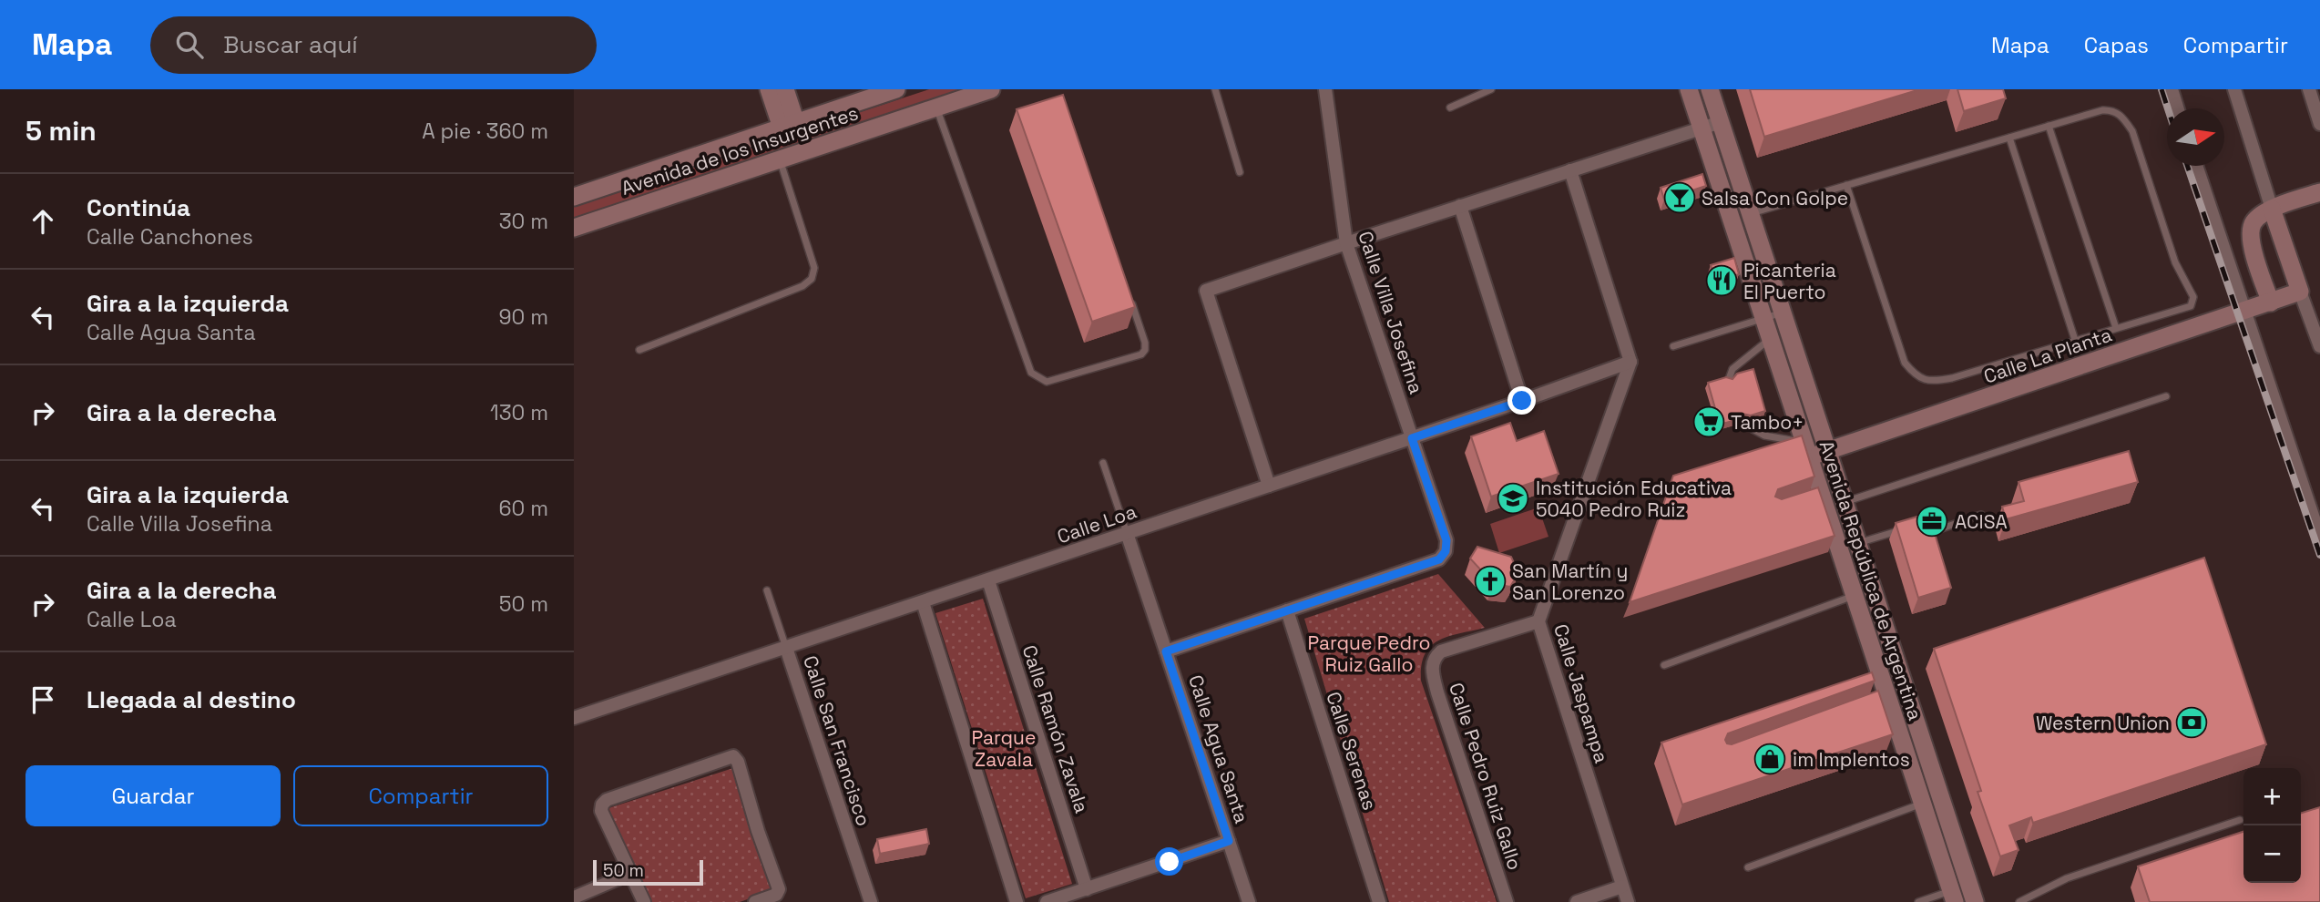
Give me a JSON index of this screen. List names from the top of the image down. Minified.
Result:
{"streets":{"main road":["Avenida de los Insurgentes","Calle La Planta","Avenida República de Argentina"],"street":["Calle Villa Josefina","Calle Loa","Calle Jaspampa","Calle Ramón Zavala","Calle San Francisco","Calle Agua Santa","Calle Serenas","Calle Pedro Ruiz Gallo"]},"crossings":[["Calle Villa Josefina","Calle Loa"],["Calle Villa Josefina","Calle Serenas"],["Calle La Planta","Avenida República de Argentina"],["Calle Loa","Calle Jaspampa"],["Calle Loa","Calle Ramón Zavala"],["Calle Loa","Calle San Francisco"],["Calle Loa","Calle Agua Santa"],["Calle Jaspampa","Calle Pedro Ruiz Gallo"]],"parks":["Parque Pedro Ruiz Gallo","Parque Zavala"],"places":{"bar":["Salsa Con Golpe"],"restaurant":["Picanteria El Puerto"],"supermarket":["Tambo+"],"school or university":["Institución Educativa 5040 Pedro Ruiz"],"office":["ACISA"],"church":["San Martín y San Lorenzo"],"bank":["Western Union"],"shop":["im Implentos"]},"scale_bar":"50 m","north":"right","page":{"header":"Mapa","search":"Buscar aquí","nav":["Mapa","Capas","Compartir"],"heading":["5 min","A pie · 360 m"],"list":[["Continúa","Calle Canchones","30 m"],["Gira a la izquierda","Calle Agua Santa","90 m"],["Gira a la derecha","130 m"],["Gira a la izquierda","Calle Villa Josefina","60 m"],["Gira a la derecha","Calle Loa","50 m"],"Llegada al destino"],"buttons":["Guardar","Compartir"],"map_buttons":["+","−"],"scale":"50 m"}}
